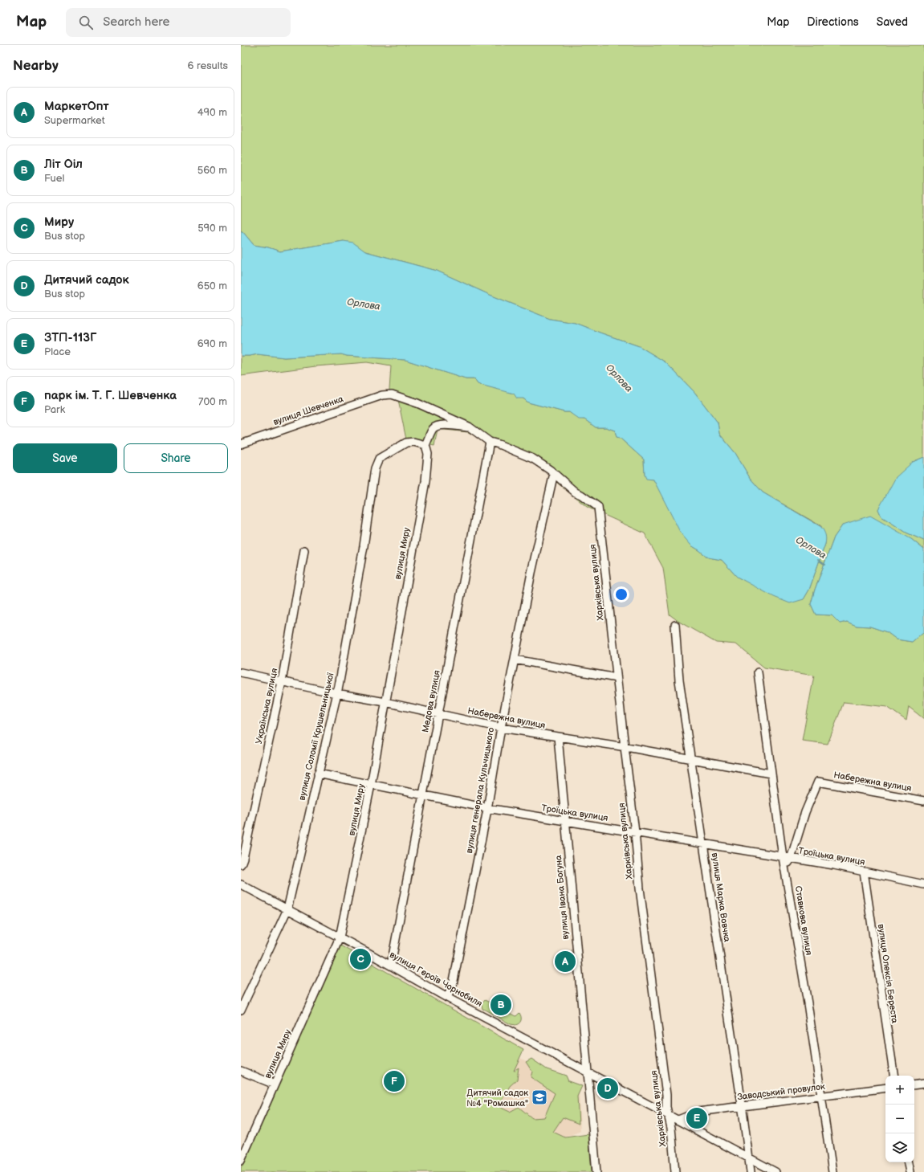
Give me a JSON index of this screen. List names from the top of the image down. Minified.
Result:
{"streets":{"street":["вулиця Шевченка","вулиця Миру","Харківська вулиця","Медова вулиця","Українська вулиця","Набережна вулиця","вулиця Соломії Крушельницької","вулиця генерала Кульчицького","Троїцька вулиця","вулиця Івана Богуна","вулиця Марка Вовчка","Ставкова вулиця","вулиця Олексія Береста","вулиця Героїв Чорнобиля","Заводський провулок"]},"crossings":[["вулиця Миру","Набережна вулиця"],["вулиця Миру","вулиця Соломії Крушельницької"],["вулиця Миру","Троїцька вулиця"],["вулиця Миру","вулиця Героїв Чорнобиля"],["Харківська вулиця","Набережна вулиця"],["Харківська вулиця","вулиця генерала Кульчицького"],["Харківська вулиця","Троїцька вулиця"],["Харківська вулиця","вулиця Героїв Чорнобиля"],["Медова вулиця","Набережна вулиця"],["Медова вулиця","Троїцька вулиця"],["Медова вулиця","вулиця Героїв Чорнобиля"],["Українська вулиця","Набережна вулиця"],["Набережна вулиця","вулиця Соломії Крушельницької"],["Набережна вулиця","вулиця генерала Кульчицького"],["Набережна вулиця","Троїцька вулиця"],["Набережна вулиця","вулиця Івана Богуна"],["Набережна вулиця","вулиця Марка Вовчка"],["Набережна вулиця","Ставкова вулиця"],["вулиця Соломії Крушельницької","Троїцька вулиця"],["вулиця Соломії Крушельницької","вулиця Героїв Чорнобиля"],["вулиця генерала Кульчицького","Троїцька вулиця"],["вулиця генерала Кульчицького","вулиця Героїв Чорнобиля"],["Троїцька вулиця","вулиця Івана Богуна"],["Троїцька вулиця","вулиця Марка Вовчка"],["Троїцька вулиця","Ставкова вулиця"],["Троїцька вулиця","вулиця Олексія Береста"],["вулиця Івана Богуна","вулиця Героїв Чорнобиля"],["вулиця Марка Вовчка","вулиця Героїв Чорнобиля"],["вулиця Марка Вовчка","Заводський провулок"],["Ставкова вулиця","Заводський провулок"],["вулиця Героїв Чорнобиля","Заводський провулок"]],"water":["Орлова"],"places":{"school or university":["Дитячий садок №4 \"Ромашка\""]},"page":{"header":"Map","search":"Search here","nav":["Map","Directions","Saved"],"heading":["Nearby","6 results"],"list":[{"mark":"A","name":"МаркетОпт","note":"Supermarket","value":"490 m"},{"mark":"B","name":"Літ Оіл","note":"Fuel","value":"560 m"},{"mark":"C","name":"Миру","note":"Bus stop","value":"590 m"},{"mark":"D","name":"Дитячий садок","note":"Bus stop","value":"650 m"},{"mark":"E","name":"ЗТП-113Г","note":"Place","value":"690 m"},{"mark":"F","name":"парк ім. Т. Г. Шевченка","note":"Park","value":"700 m"}],"buttons":["Save","Share"],"pins":["C","A","B","F","D","E"],"map_buttons":["+","−"]}}
